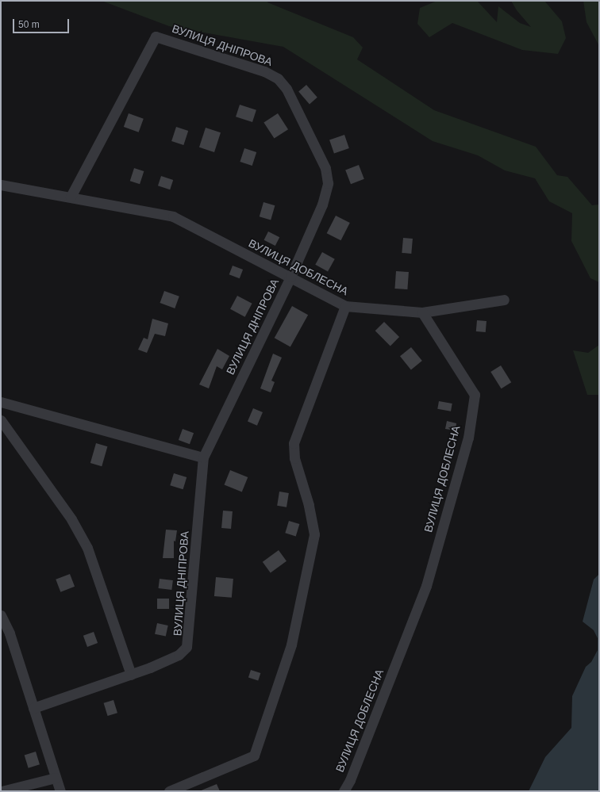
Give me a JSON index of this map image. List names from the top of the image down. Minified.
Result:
{"streets":{"street":["ВУЛИЦЯ ДНІПРОВА","ВУЛИЦЯ ДОБЛЕСНА"]},"crossings":[["ВУЛИЦЯ ДНІПРОВА","ВУЛИЦЯ ДОБЛЕСНА"]],"scale_bar":"50 m"}
